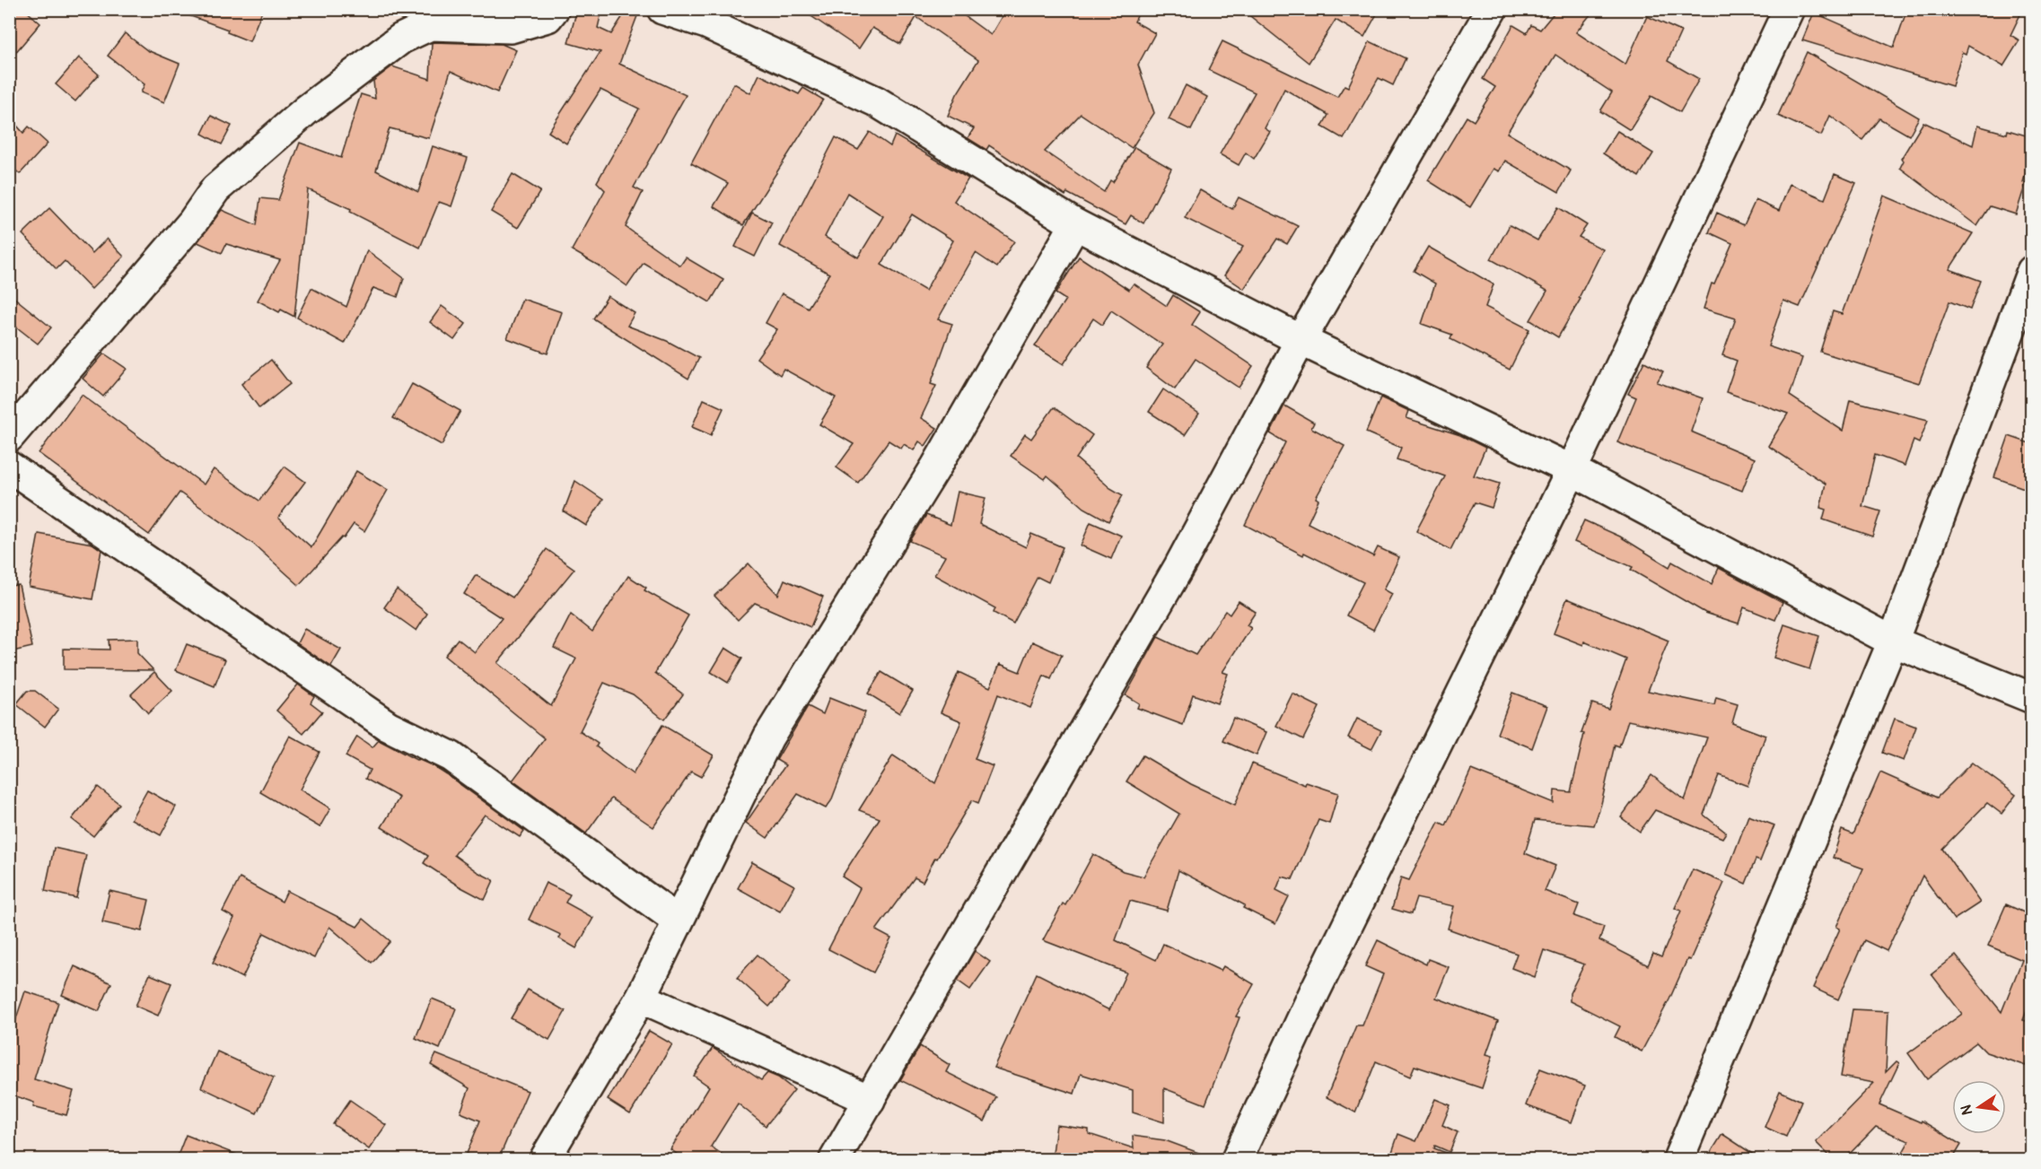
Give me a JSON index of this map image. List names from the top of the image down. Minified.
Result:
{"north":"left"}
